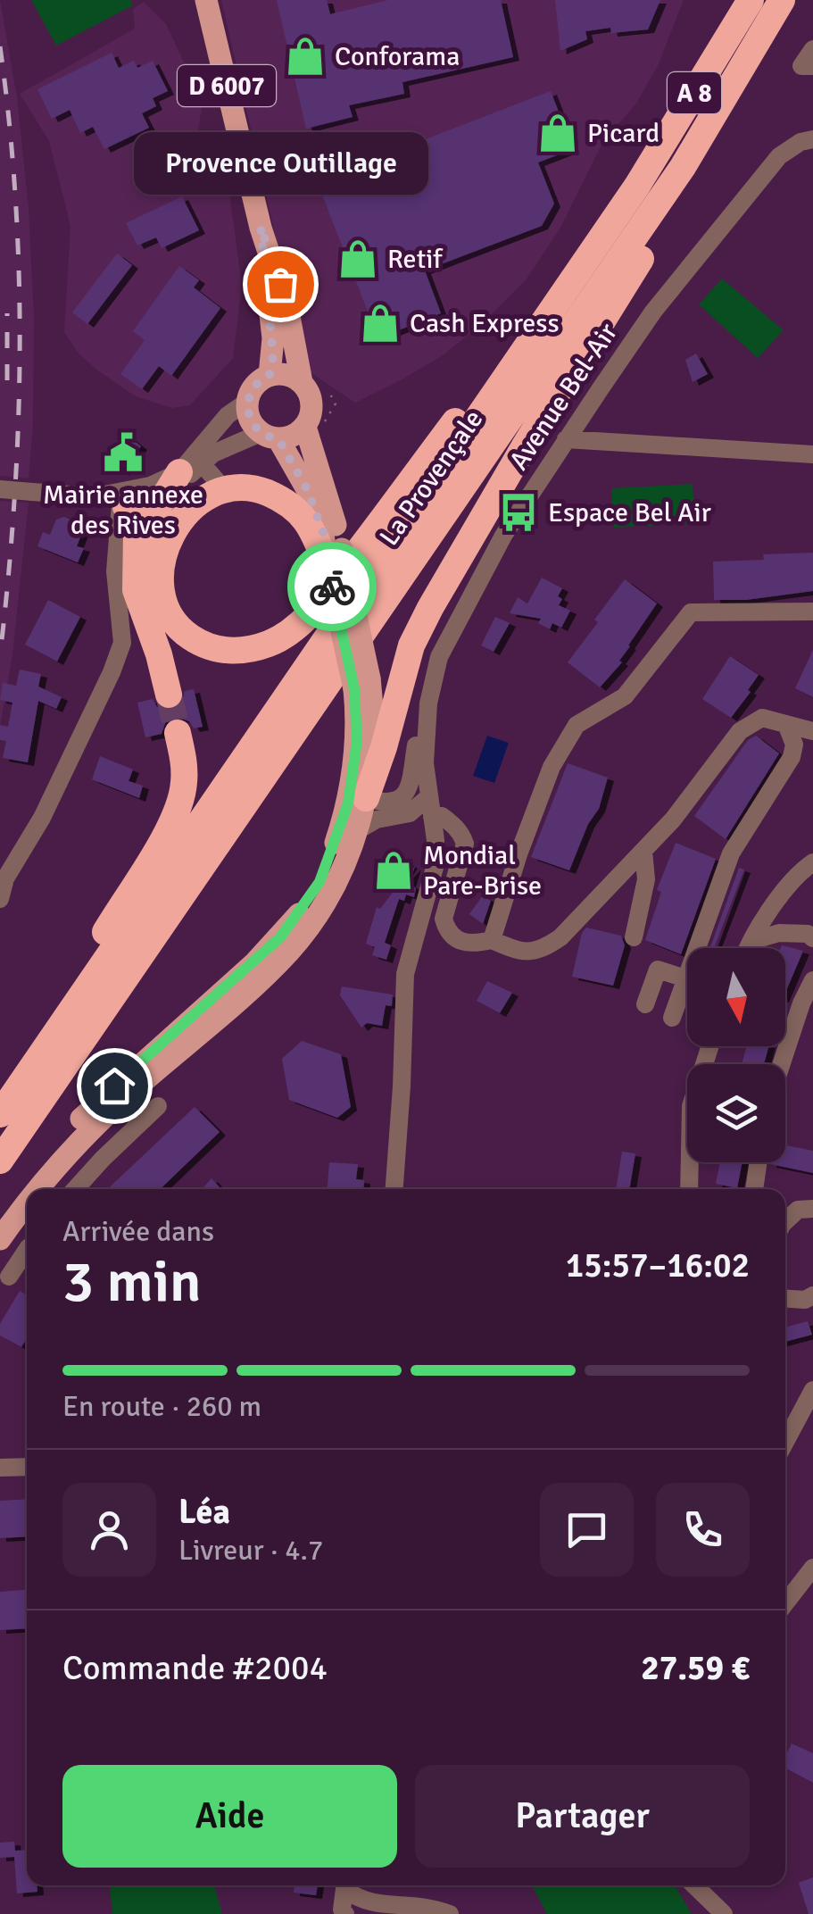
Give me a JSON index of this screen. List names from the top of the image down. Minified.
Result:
{"streets":{"highway":["A 8","La Provençale"],"main road":["D 6007"],"street":["Avenue Bel-Air"]},"places":{"shop":["Conforama","Picard","Retif","Cash Express","Mondial Pare-Brise"],"other":["Provence Outillage"],"public building":["Mairie annexe des Rives"],"bus stop":["Espace Bel Air"]},"north":"bottom","page":{"bubble":"Provence Outillage","heading":["3 min","Arrivée dans","15:57–16:02"],"panel":["Léa","Livreur · 4.7","Commande #2004","27.59 €"],"bar":"En route · 260 m","buttons":["Aide","Partager"]}}
